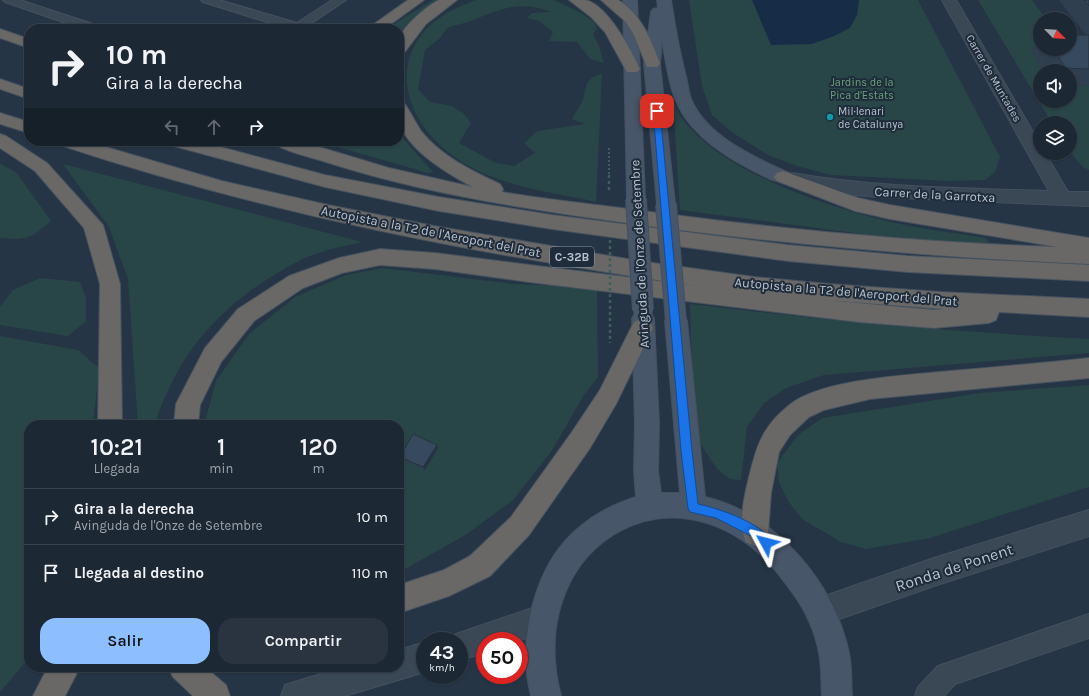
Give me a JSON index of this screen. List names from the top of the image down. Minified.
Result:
{"streets":{"highway":["Autopista a la T2 de l'Aeroport del Prat","C-32B"],"main road":["Avinguda de l'Onze de Setembre"],"street":["Carrer de Muntades","Carrer de la Garrotxa","Ronda de Ponent"]},"crossings":[["Carrer de Muntades","Carrer de la Garrotxa"]],"parks":["Jardins de la Pica d'Estats"],"places":["Mil·lenari de Catalunya"],"north":"bottom right","page":{"turn":["10 m","Gira a la derecha"],"eta":["10:21","Llegada","1","min","120","m"],"list":[{"name":"Gira a la derecha","note":"Avinguda de l'Onze de Setembre","value":"10 m"},{"name":"Llegada al destino","value":"110 m"}],"buttons":["Salir","Compartir"],"speed":"43 km/h","limit":"50"}}
